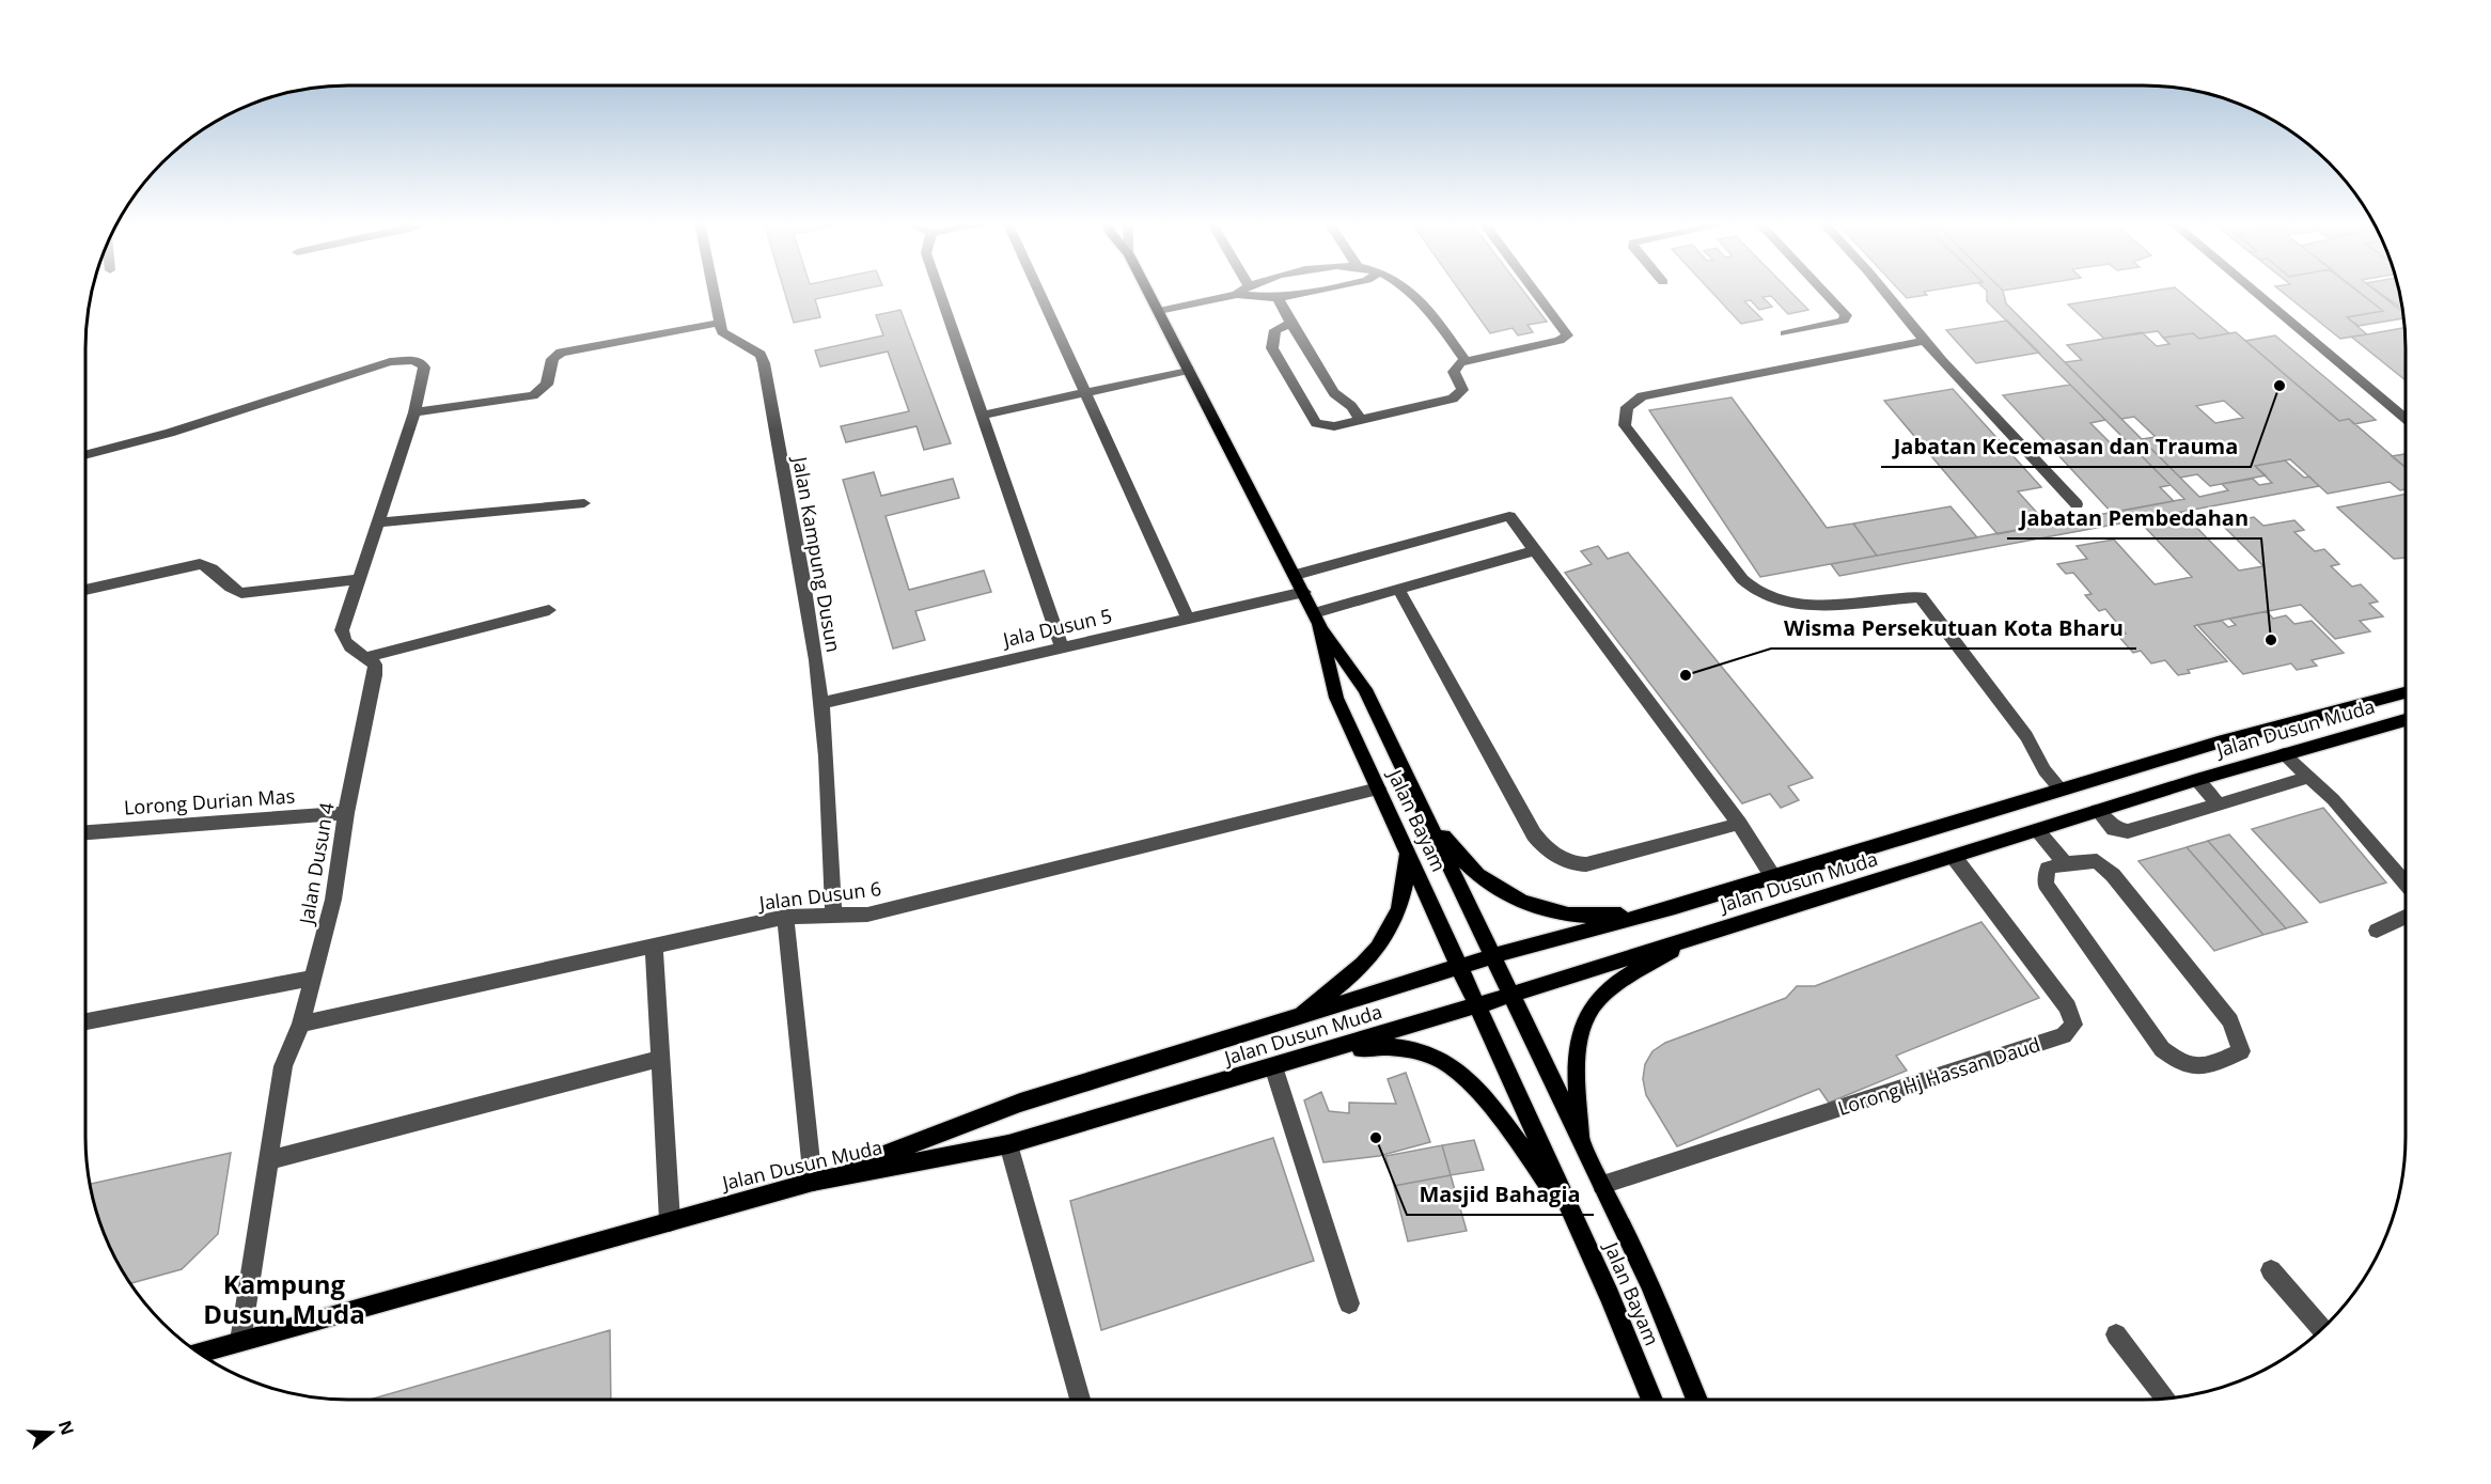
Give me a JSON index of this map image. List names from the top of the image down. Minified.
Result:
{"streets":{"main road":["Jalan Dusun Muda","Jalan Bayam"],"street":["Jalan Kampung Dusun","Jala Dusun 5","Lorong Durian Mas","Jalan Dusun 4","Jalan Dusun 6","Lorong Hj Hassan Daud"]},"crossings":[["Jalan Kampung Dusun","Jala Dusun 5"],["Jalan Kampung Dusun","Jalan Dusun 6"],["Jala Dusun 5","Jalan Bayam"],["Jalan Dusun Muda","Jalan Bayam"],["Jalan Dusun Muda","Jalan Dusun 4"],["Jalan Dusun Muda","Lorong Hj Hassan Daud"],["Lorong Durian Mas","Jalan Dusun 4"],["Jalan Bayam","Jalan Dusun 6"],["Jalan Dusun 4","Jalan Dusun 6"]],"districts":["Kampung Dusun Muda"],"places":["Jabatan Kecemasan dan Trauma","Jabatan Pembedahan","Wisma Persekutuan Kota Bharu","Masjid Bahagia"],"north":"right"}
